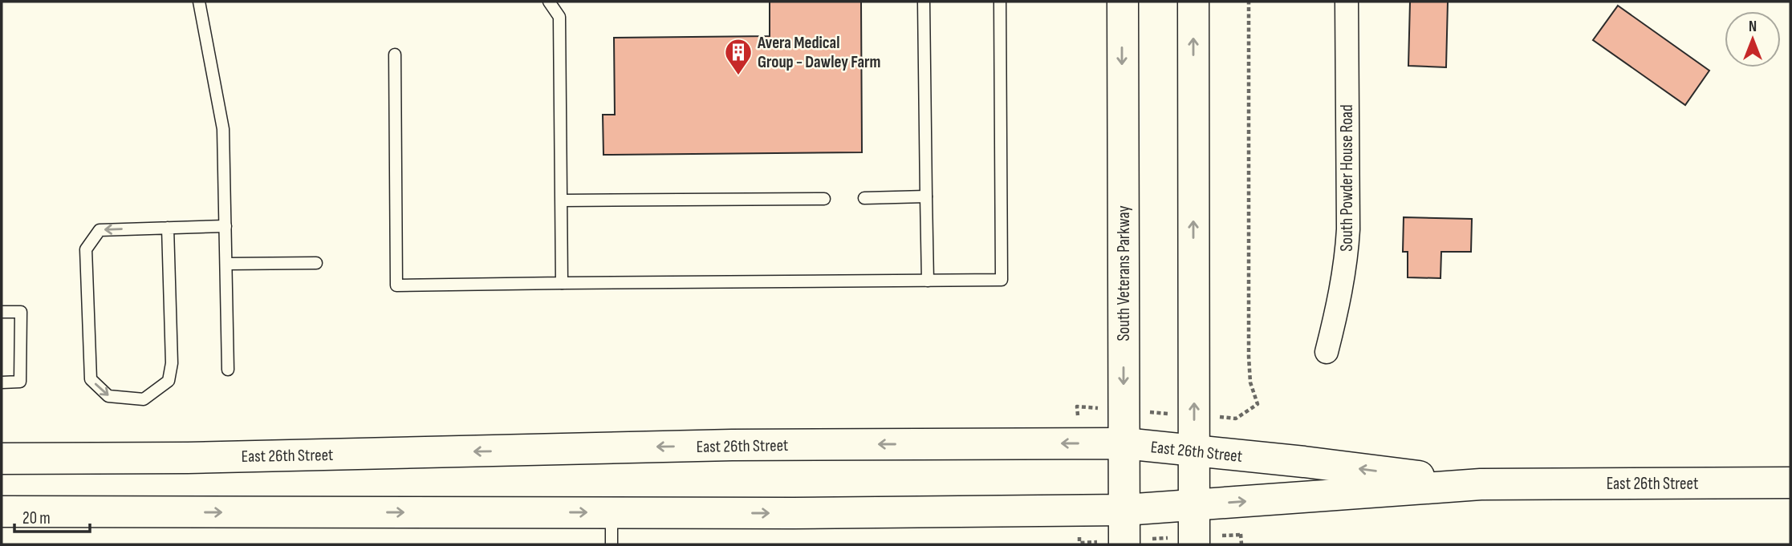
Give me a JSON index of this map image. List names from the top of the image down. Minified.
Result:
{"streets":{"main road":["South Veterans Parkway","East 26th Street"],"street":["South Powder House Road"]},"crossings":[["South Veterans Parkway","East 26th Street"]],"places":{"building":["Avera Medical Group - Dawley Farm"]},"scale_bar":"20 m","north":"top"}
